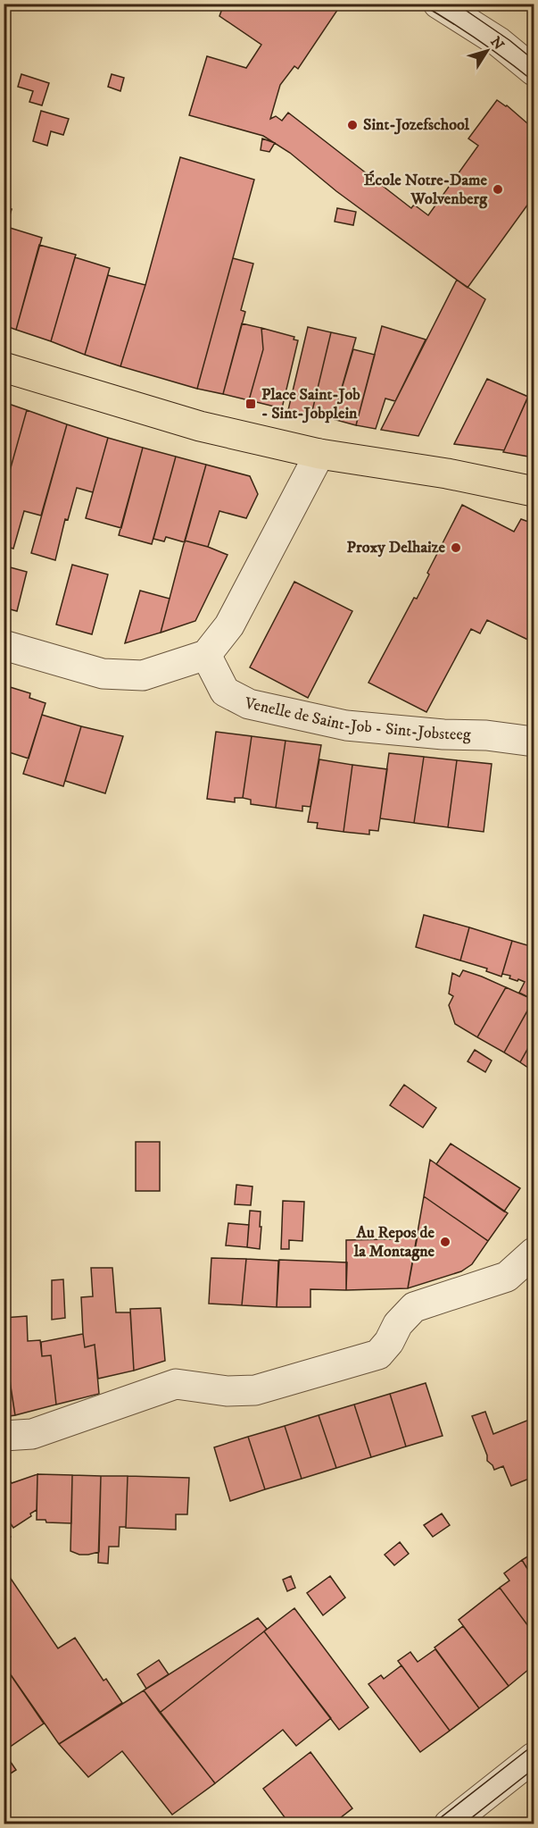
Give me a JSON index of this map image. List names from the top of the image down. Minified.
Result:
{"streets":{"street":["Venelle de Saint-Job - Sint-Jobsteeg"]},"places":{"other":["Sint-Jozefschool","École Notre-Dame Wolvenberg","Proxy Delhaize","Au Repos de la Montagne"],"transit":["Place Saint-Job - Sint-Jobplein"]},"north":"top right"}
